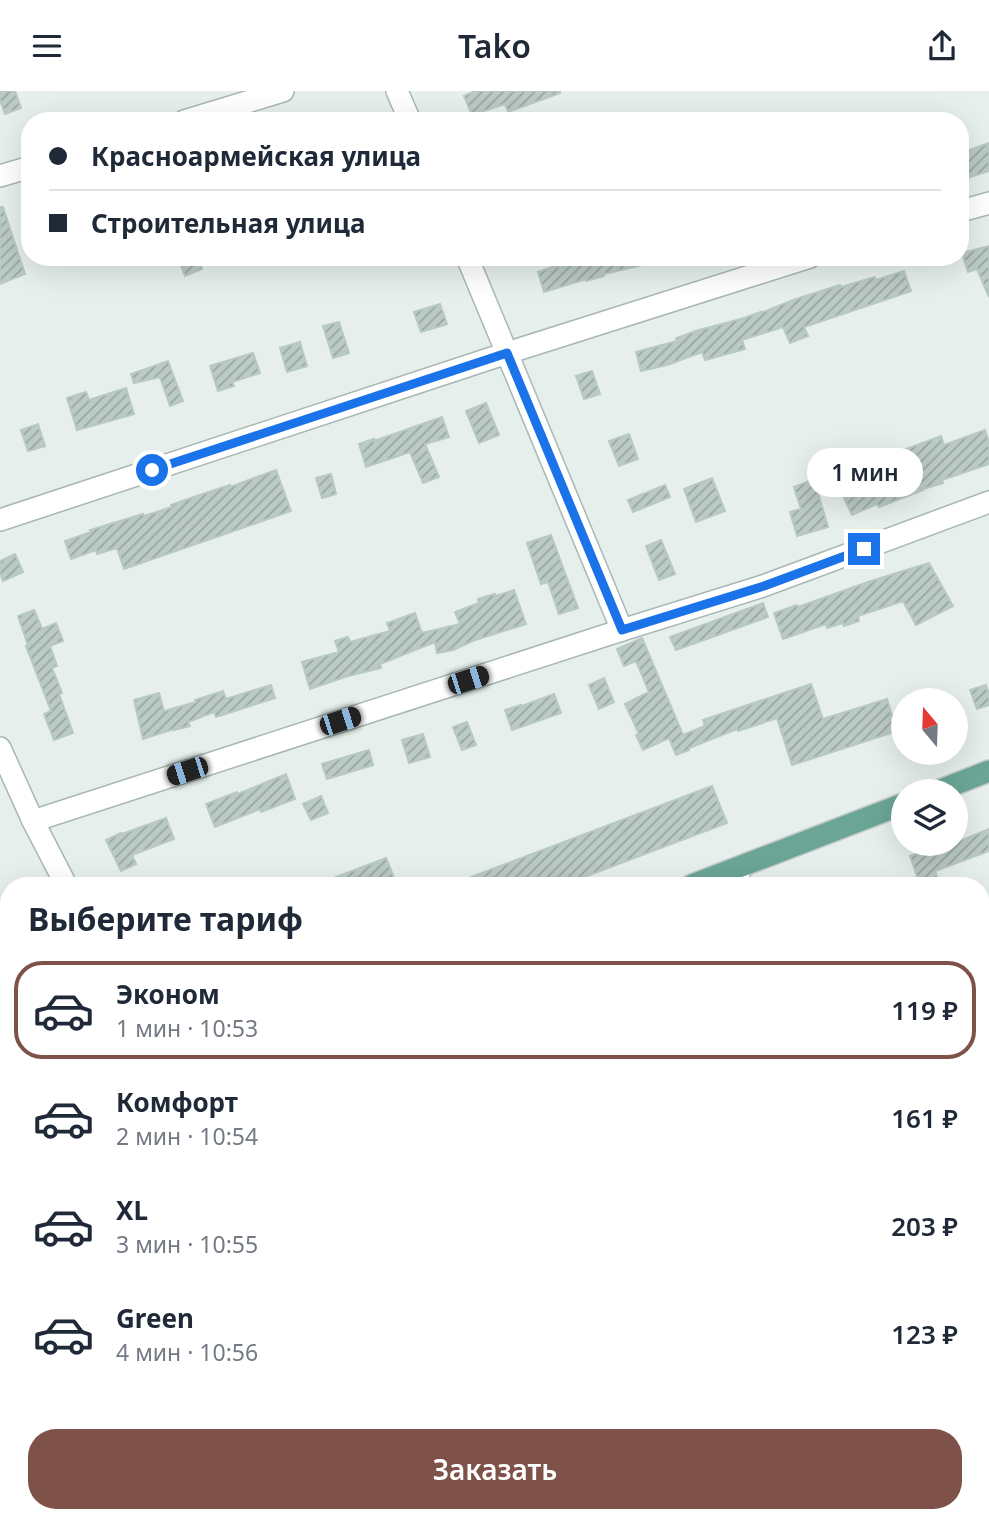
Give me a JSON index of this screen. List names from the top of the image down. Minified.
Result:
{"north":"top","page":{"header":"Tako","banner":["Красноармейская улица","Строительная улица"],"bubble":"1 мин","heading":"Выберите тариф","list":[{"name":"Эконом","note":"1 мин · 10:53","value":"119 ₽"},{"name":"Комфорт","note":"2 мин · 10:54","value":"161 ₽"},{"name":"XL","note":"3 мин · 10:55","value":"203 ₽"},{"name":"Green","note":"4 мин · 10:56","value":"123 ₽"}],"buttons":"Заказать"}}
